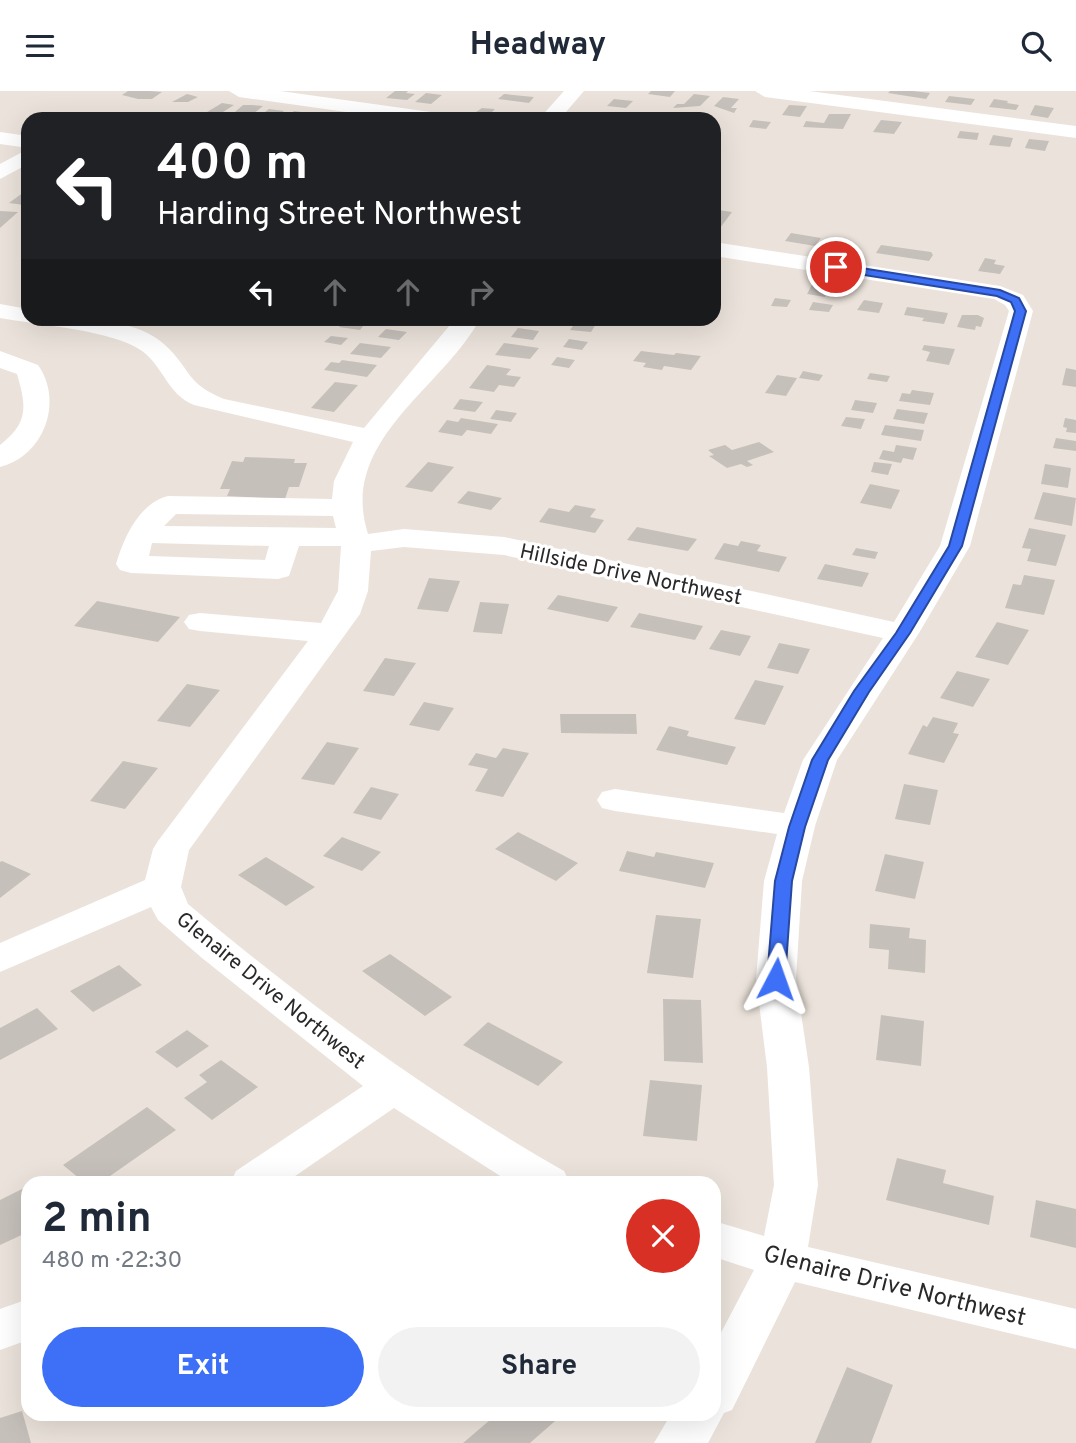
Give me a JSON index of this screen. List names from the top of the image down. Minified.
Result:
{"streets":{"street":["Hillside Drive Northwest","Glenaire Drive Northwest"]},"page":{"header":"Headway","turn":["400 m","Harding Street Northwest"],"heading":["2 min","480 m · 22:30"],"buttons":["Exit","Share"]}}
